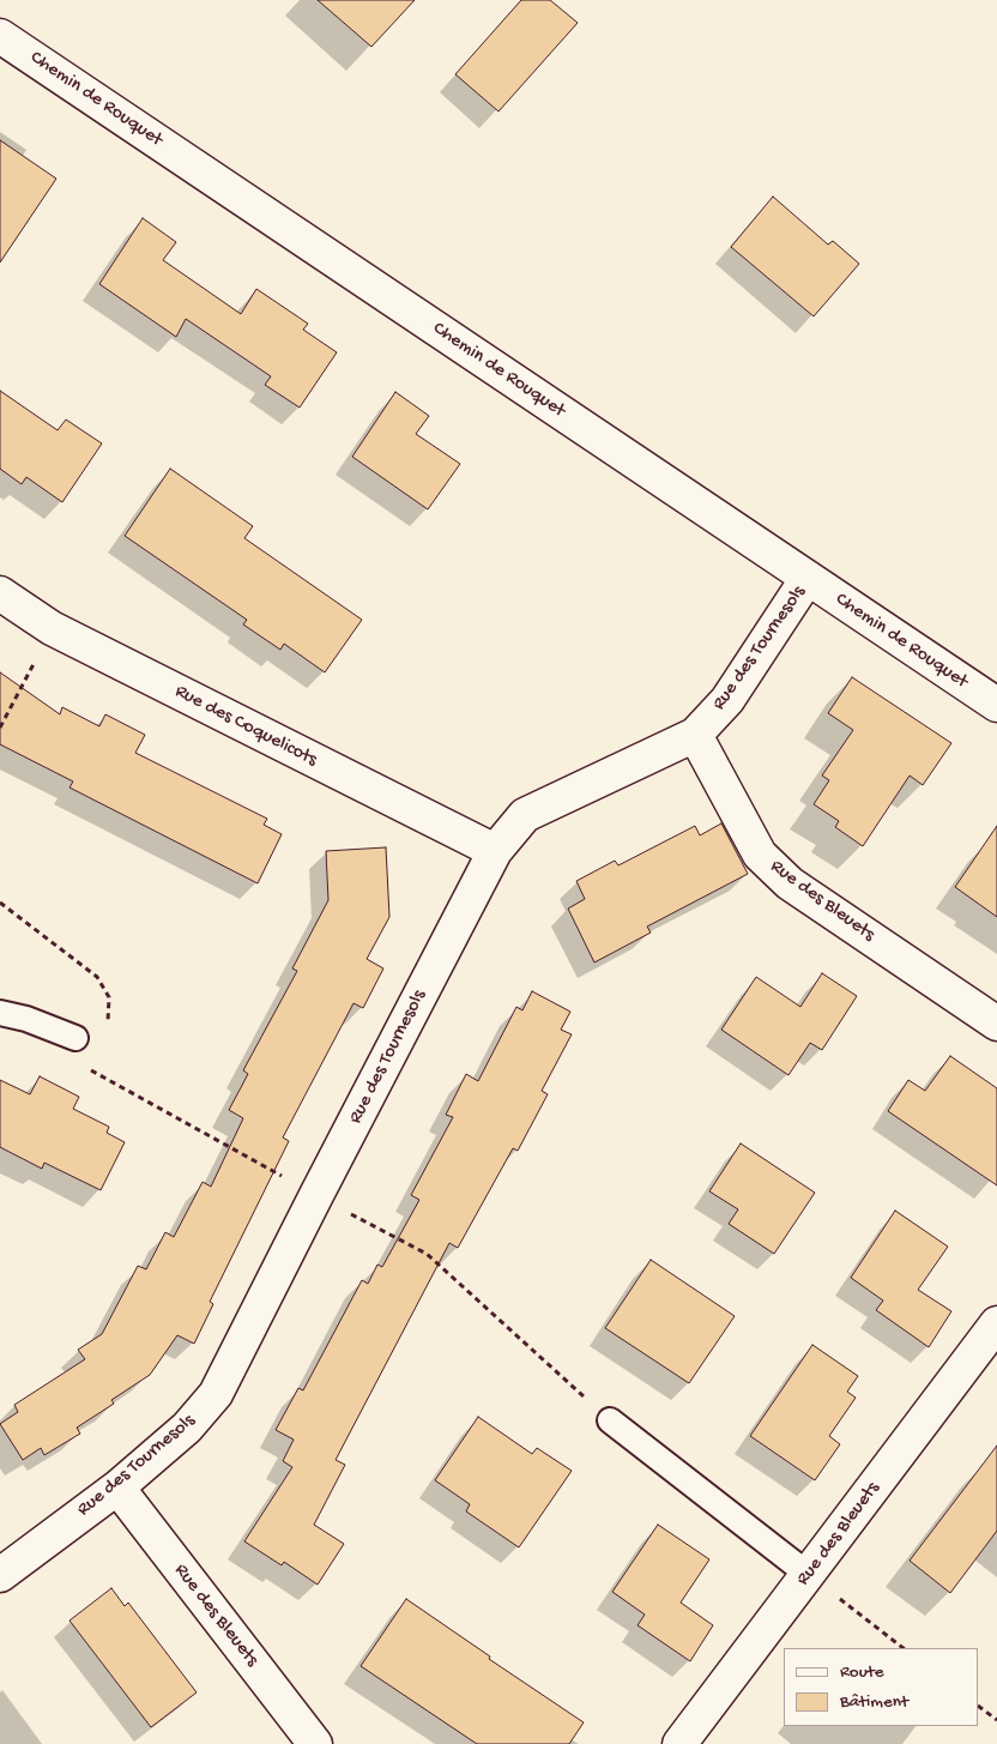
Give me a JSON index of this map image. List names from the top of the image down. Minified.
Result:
{"streets":{"street":["Chemin de Rouquet","Rue des Tournesols","Rue des Coquelicots","Rue des Bleuets"]},"crossings":[["Chemin de Rouquet","Rue des Tournesols"],["Rue des Tournesols","Rue des Coquelicots"],["Rue des Tournesols","Rue des Bleuets"]],"legend":["Route","Bâtiment"]}
